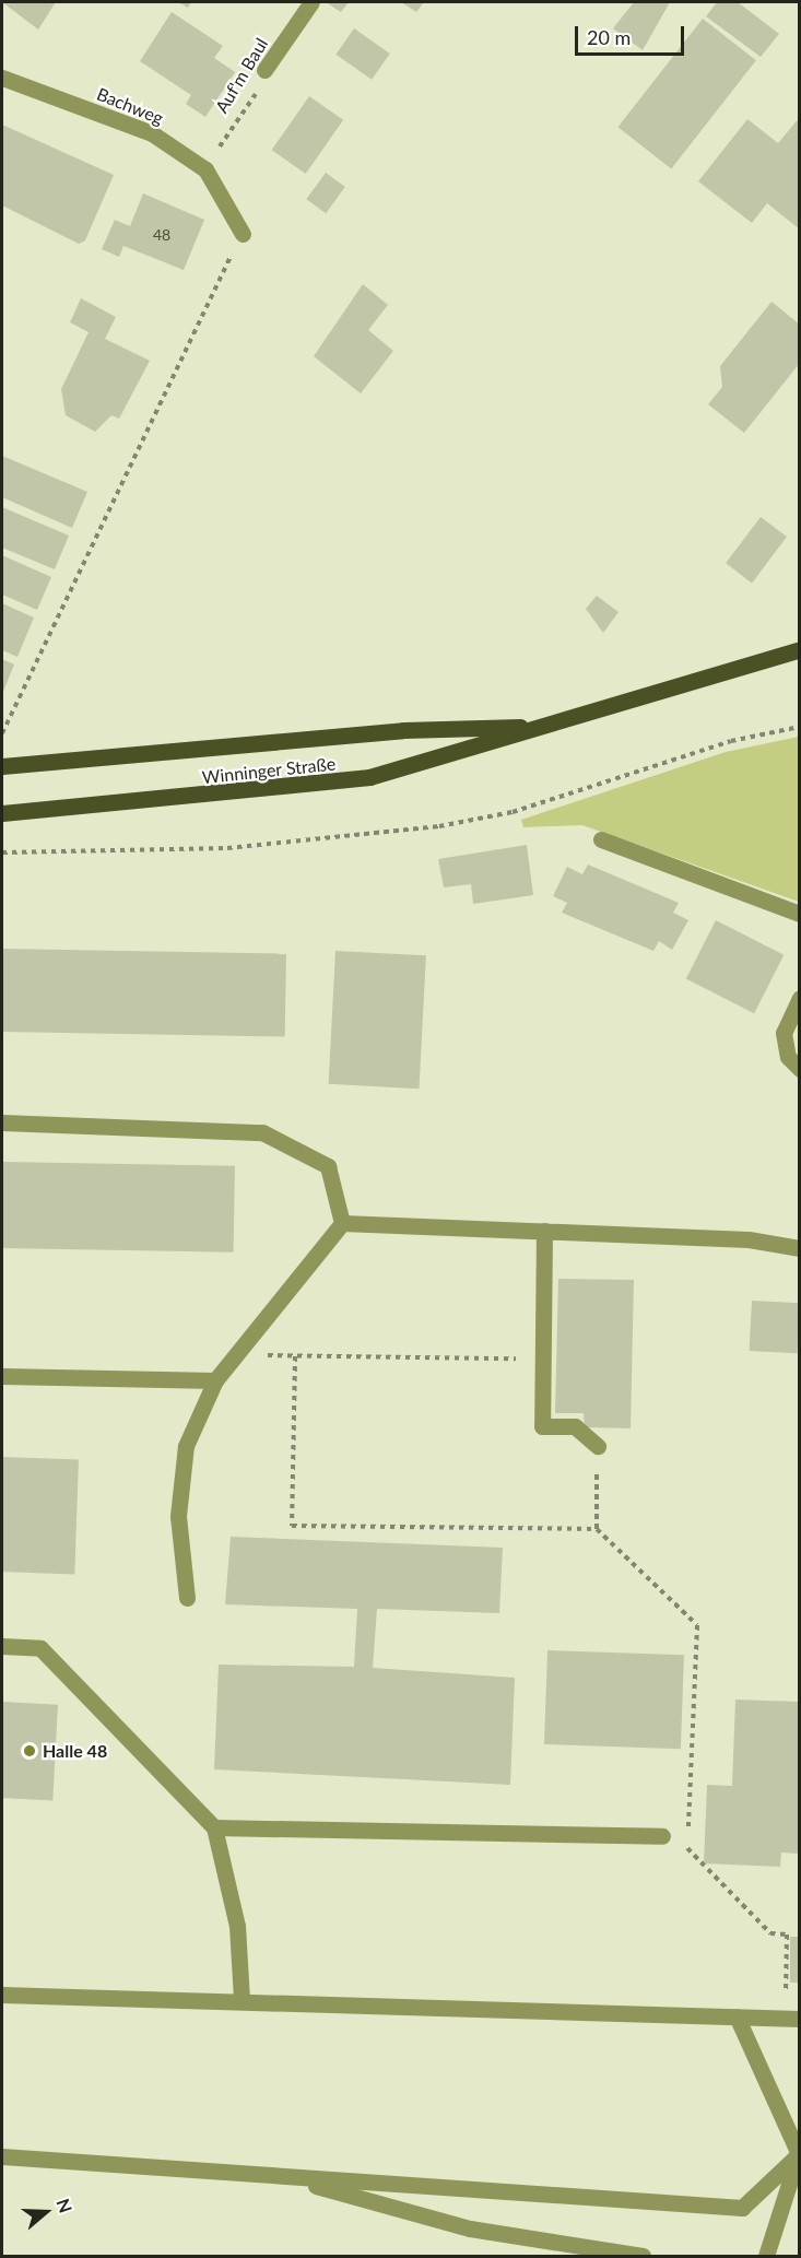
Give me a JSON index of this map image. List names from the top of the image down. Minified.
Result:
{"streets":{"main road":["Winninger Straße"],"street":["Auf'm Baul","Bachweg"]},"crossings":[["Auf'm Baul","Bachweg"]],"places":["Halle 48"],"house_numbers":["48"],"scale_bar":"20 m","north":"right"}
